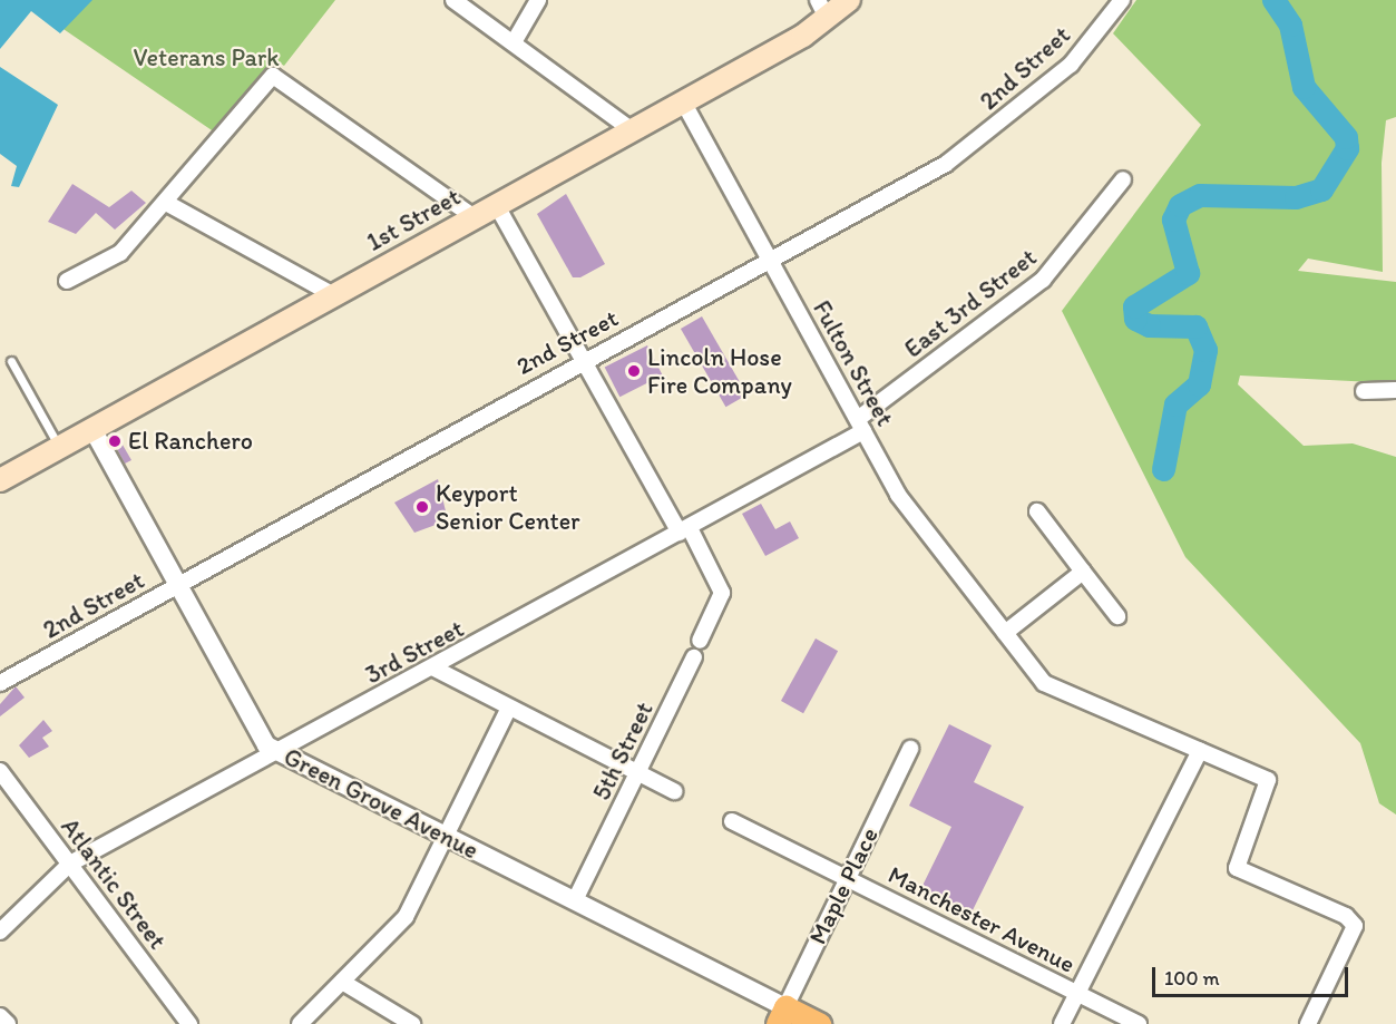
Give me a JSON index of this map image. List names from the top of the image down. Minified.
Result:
{"streets":{"main road":["1st Street","Green Grove Avenue"],"street":["2nd Street","East 3rd Street","Fulton Street","3rd Street","5th Street","Atlantic Street","Maple Place","Manchester Avenue"]},"crossings":[["2nd Street","Fulton Street"],["2nd Street","5th Street"],["2nd Street","Green Grove Avenue"],["1st Street","Fulton Street"],["1st Street","5th Street"],["1st Street","Green Grove Avenue"],["East 3rd Street","Fulton Street"],["East 3rd Street","3rd Street"],["Fulton Street","3rd Street"],["3rd Street","5th Street"],["3rd Street","Green Grove Avenue"],["3rd Street","Atlantic Street"],["5th Street","Green Grove Avenue"],["Green Grove Avenue","Maple Place"],["Maple Place","Manchester Avenue"]],"parks":["Veterans Park"],"places":["Lincoln Hose Fire Company","El Ranchero","Keyport Senior Center"],"scale_bar":"100 m"}
